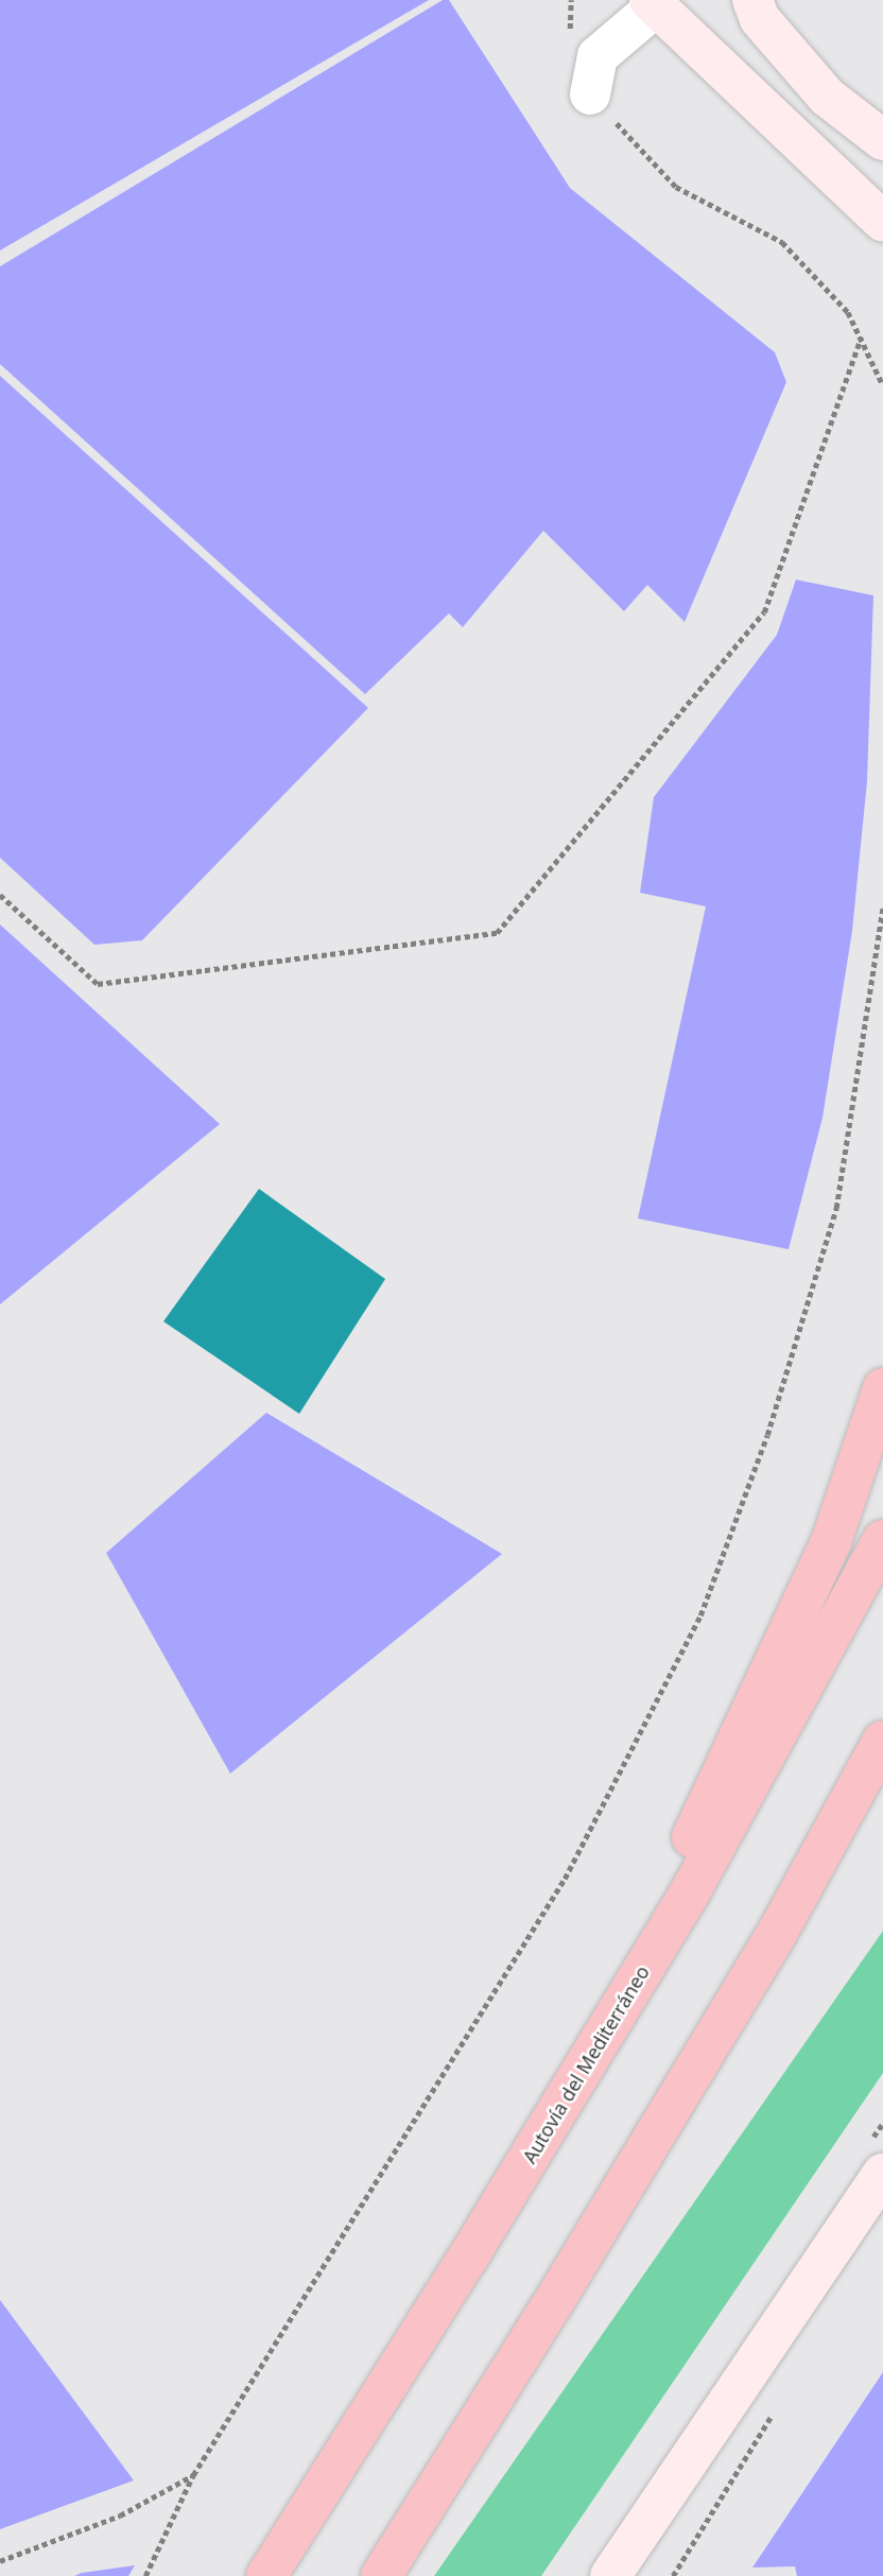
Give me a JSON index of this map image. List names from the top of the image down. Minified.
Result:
{"streets":{"highway":["Autovía del Mediterráneo"]}}
